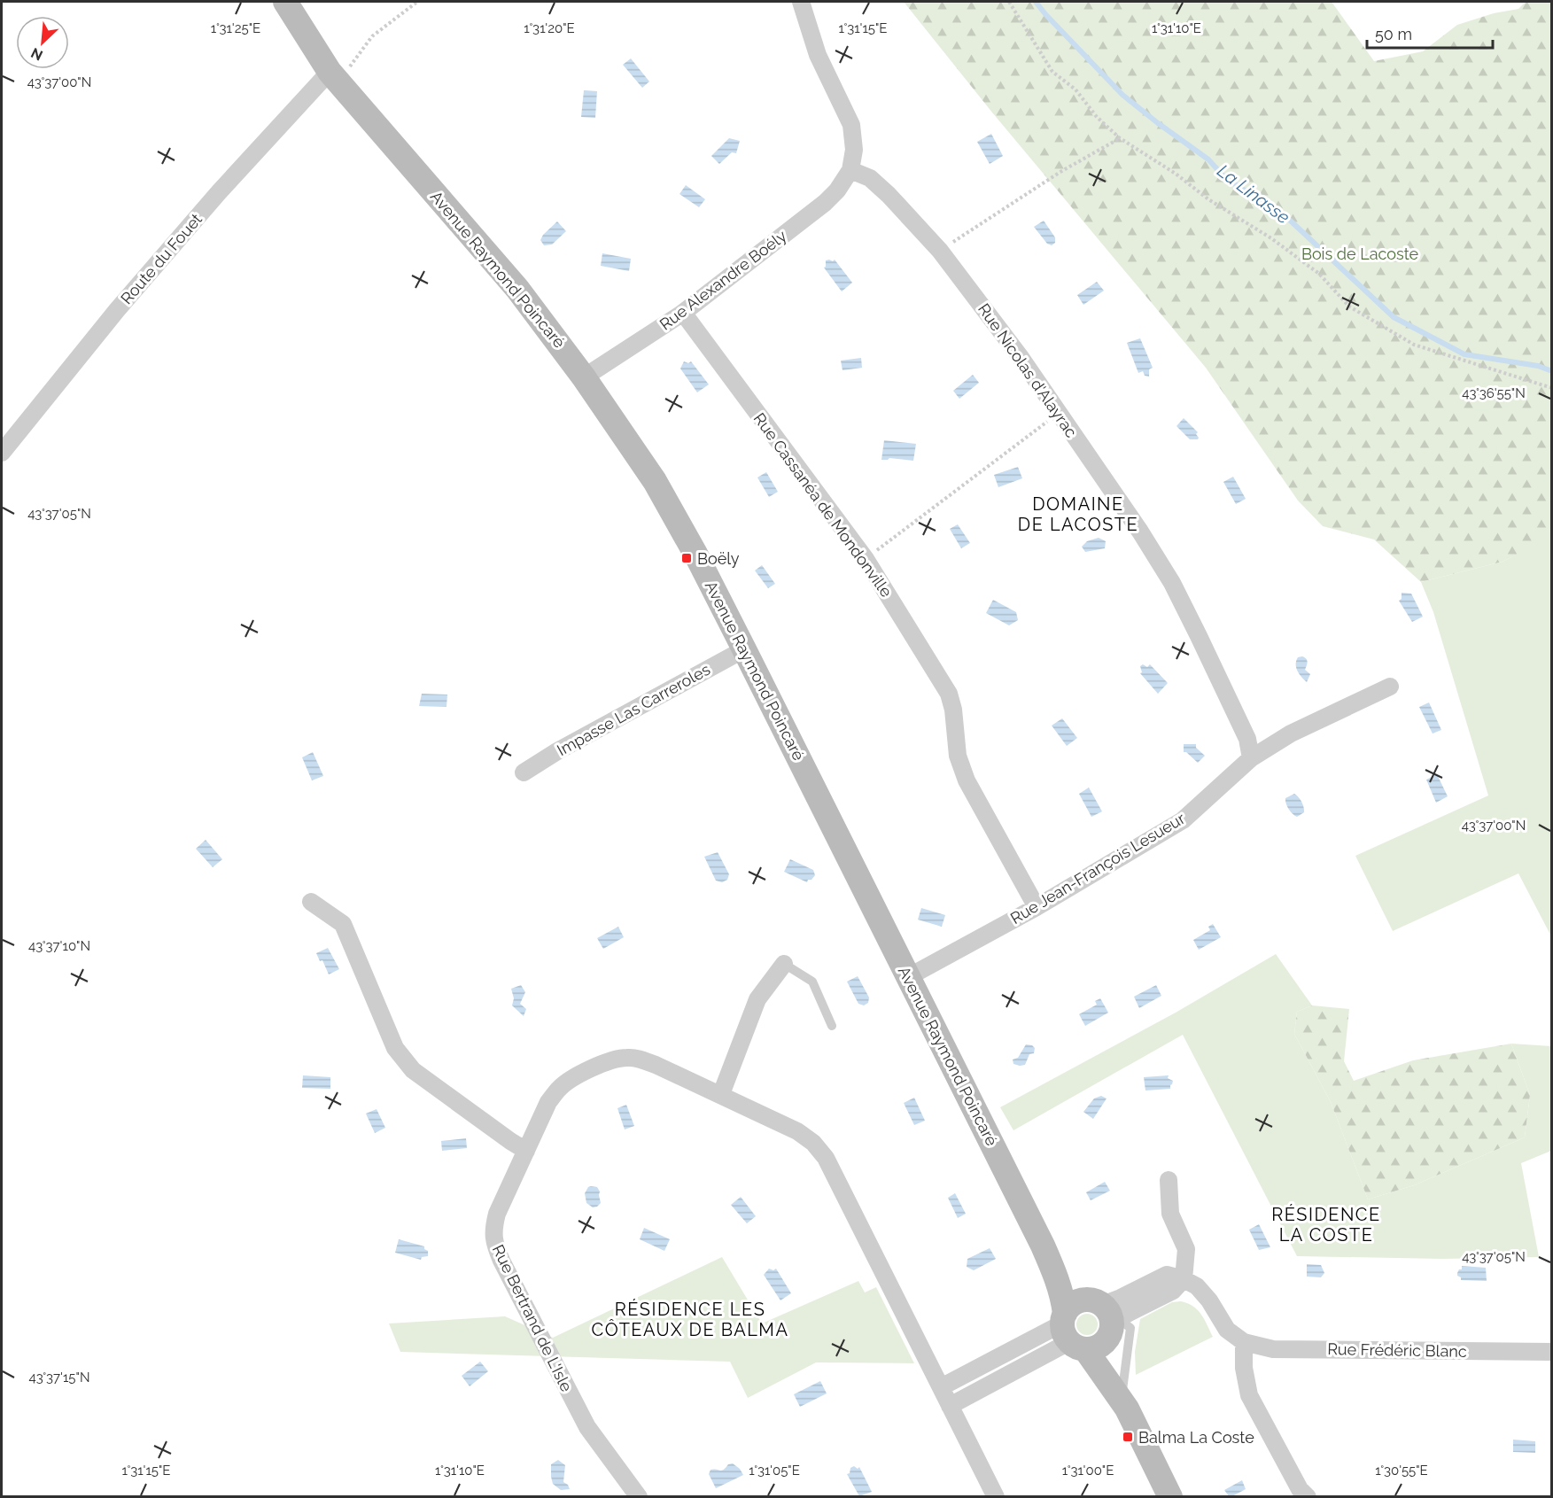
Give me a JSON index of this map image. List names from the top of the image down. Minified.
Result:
{"streets":{"main road":["Avenue Raymond Poincaré"],"street":["Route du Fouet","Rue Alexandre Boély","Rue Nicolas d'Alayrac","Rue Cassanéa de Mondonville","Impasse Las Carreroles","Rue Jean-François Lesueur","Rue Bertrand de L'Isle","Rue Frédéric Blanc"]},"crossings":[["Route du Fouet","Avenue Raymond Poincaré"],["Avenue Raymond Poincaré","Rue Alexandre Boély"],["Avenue Raymond Poincaré","Impasse Las Carreroles"],["Avenue Raymond Poincaré","Rue Jean-François Lesueur"],["Rue Alexandre Boély","Rue Nicolas d'Alayrac"],["Rue Alexandre Boély","Rue Cassanéa de Mondonville"],["Rue Nicolas d'Alayrac","Rue Jean-François Lesueur"],["Rue Cassanéa de Mondonville","Rue Jean-François Lesueur"]],"districts":["DOMAINE DE LACOSTE","RÉSIDENCE LA COSTE","RÉSIDENCE LES CÔTEAUX DE BALMA"],"water":["La Linasse"],"parks":["Bois de Lacoste"],"places":{"transit":["Boëly","Balma La Coste"]},"scale_bar":"50 m","north":"bottom left","coordinates":["1°31'25\"E","1°31'20\"E","1°31'15\"E","1°31'10\"E","43°37'00\"N","43°36'55\"N","43°37'05\"N","43°37'10\"N","43°37'15\"N","1°31'05\"E","1°31'00\"E","1°30'55\"E"]}
